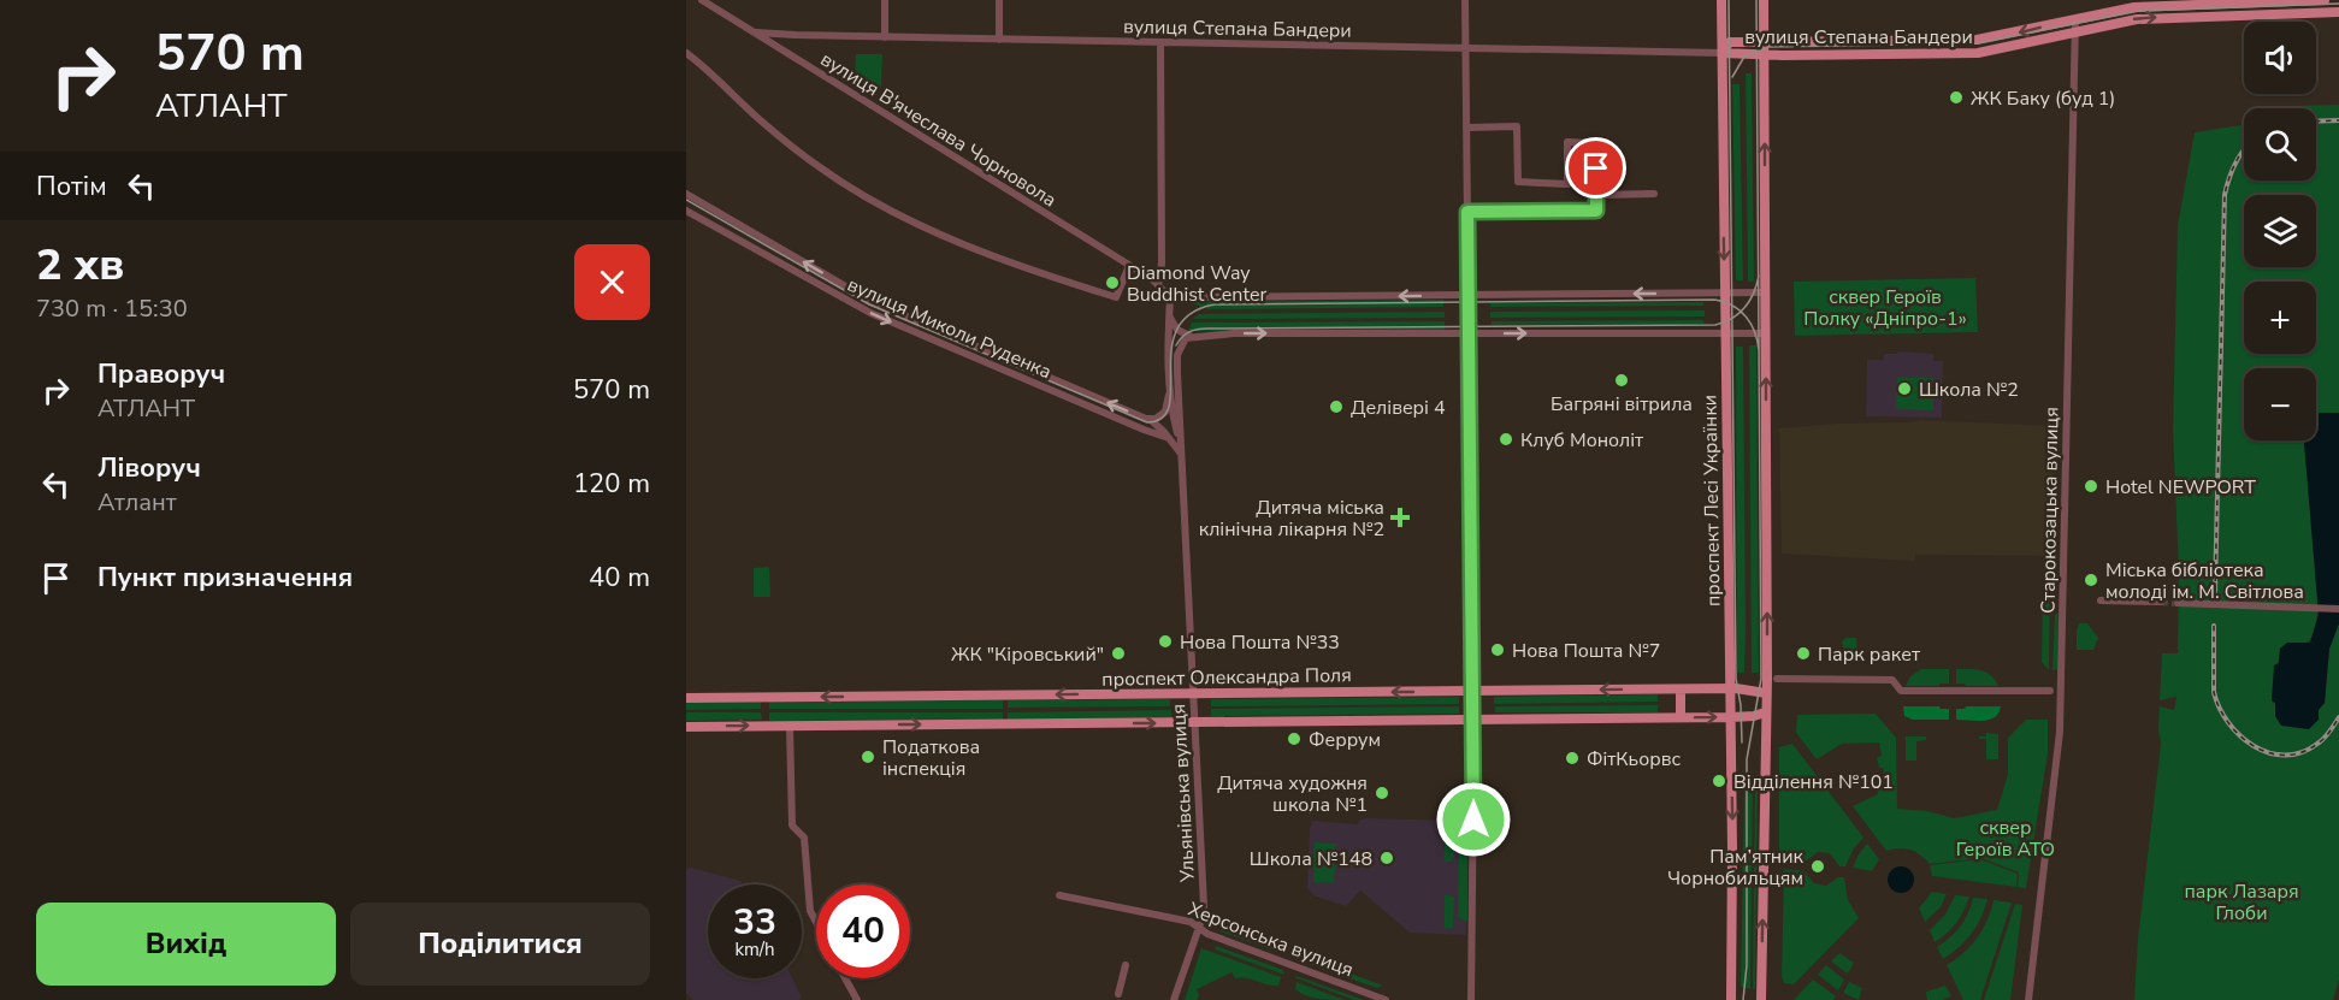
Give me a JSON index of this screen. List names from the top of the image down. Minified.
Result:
{"streets":{"main road":["вулиця Степана Бандери","проспект Лесі Українки","проспект Олександра Поля"],"street":["вулиця В'ячеслава Чорновола","вулиця Миколи Руденка","Старокозацька вулиця","Ульянівська вулиця","Херсонська вулиця"]},"crossings":[["вулиця Степана Бандери","вулиця В'ячеслава Чорновола"],["вулиця Степана Бандери","проспект Лесі Українки"],["вулиця Степана Бандери","Старокозацька вулиця"],["вулиця В'ячеслава Чорновола","Ульянівська вулиця"],["вулиця Миколи Руденка","Ульянівська вулиця"],["проспект Лесі Українки","проспект Олександра Поля"],["проспект Олександра Поля","Ульянівська вулиця"],["Ульянівська вулиця","Херсонська вулиця"]],"parks":["сквер Героїв Полку «Дніпро-1»","сквер Героїв АТО","парк Лазаря Глоби"],"places":{"other":["ЖК Баку (буд 1)","Diamond Way Buddhist Center","Багряні вітрила","Школа №2","Делівері 4","Клуб Моноліт","Hotel NEWPORT","Міська бібліотека молоді ім. М. Світлова","Нова Пошта №33","Нова Пошта №7","ЖК \"Кіровський\"","Парк ракет","Феррум","Податкова інспекція","ФiтКьорвс","Відділення №101","Дитяча художня школа №1","Школа №148","Пам’ятник Чорнобильцям"],"health":["Дитяча міська клінічна лікарня №2"]},"page":{"turn":["570 m","АТЛАНТ"],"map_buttons":["+","−"],"then":"Потім","heading":["2 хв","730 m · 15:30"],"list":[{"name":"Праворуч","note":"АТЛАНТ","value":"570 m"},{"name":"Ліворуч","note":"Атлант","value":"120 m"},{"name":"Пункт призначення","value":"40 m"}],"speed":"33 km/h","limit":"40","buttons":["Вихід","Поділитися"]}}
